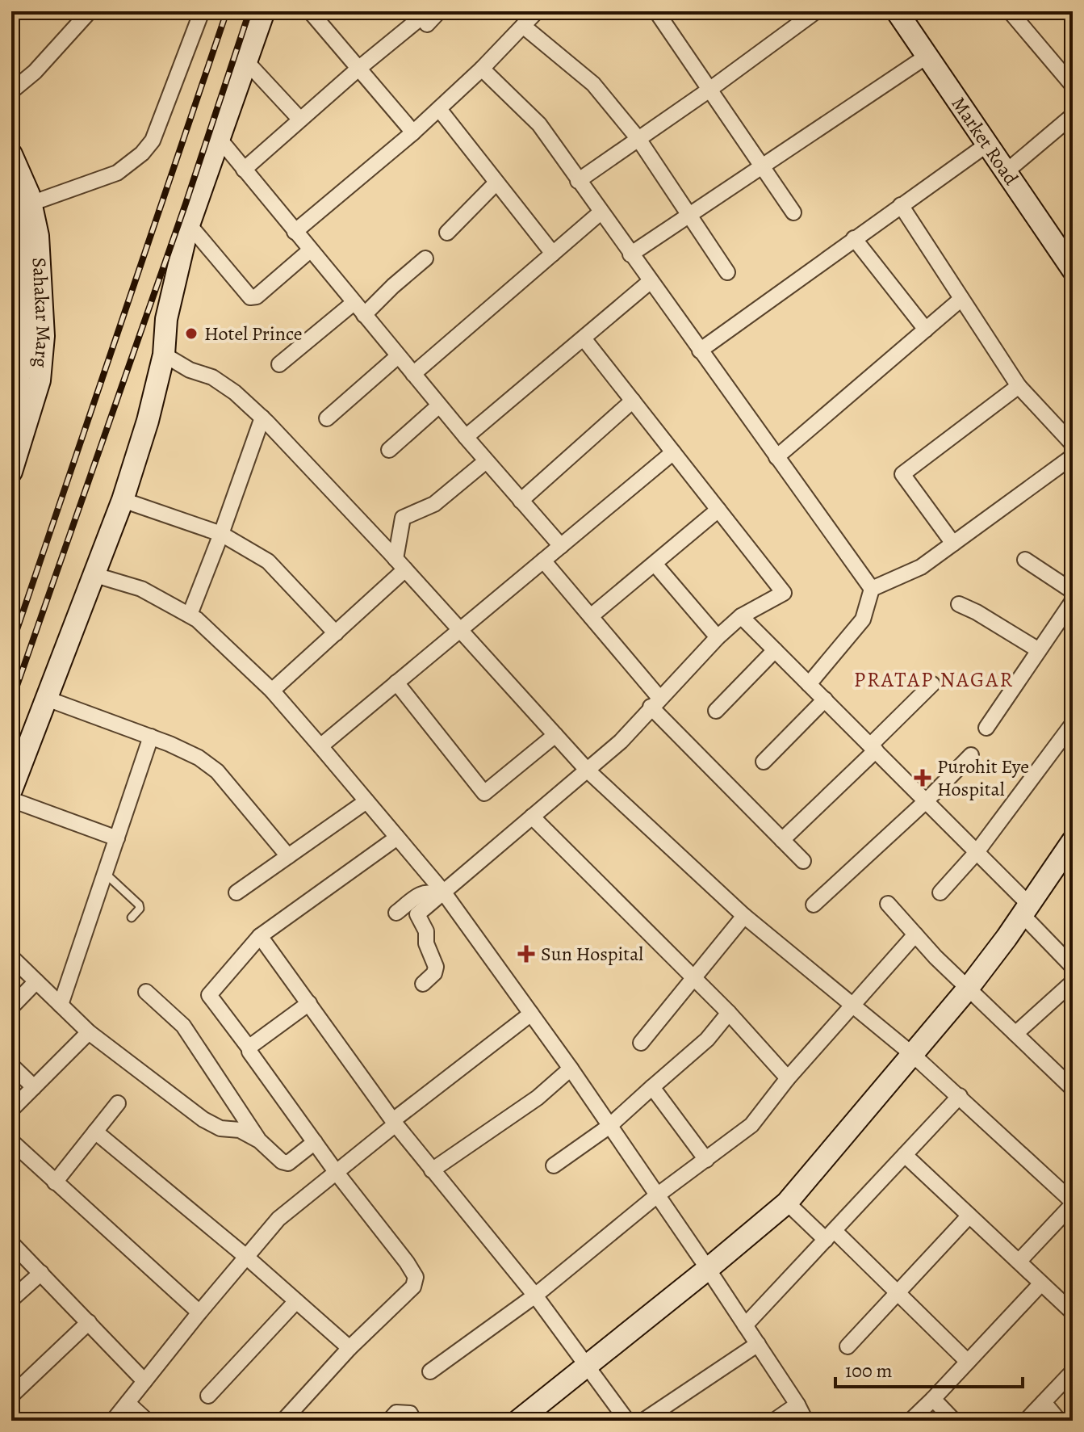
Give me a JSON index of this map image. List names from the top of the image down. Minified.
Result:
{"streets":{"street":["Market Road","Sahakar Marg"]},"districts":["PRATAP NAGAR"],"places":{"other":["Hotel Prince"],"health":["Purohit Eye Hospital","Sun Hospital"]},"scale_bar":"100 m"}
